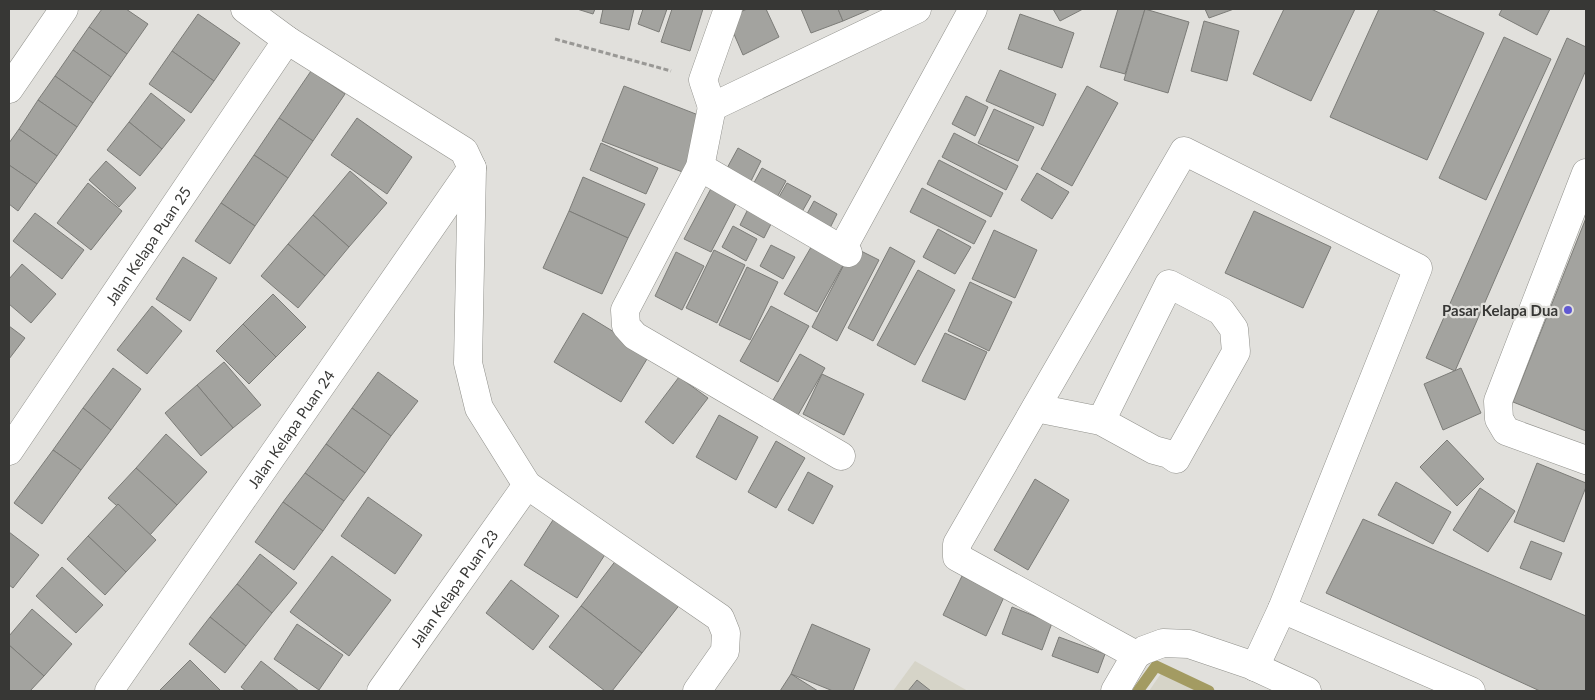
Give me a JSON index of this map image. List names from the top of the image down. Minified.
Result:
{"streets":{"street":["Jalan Kelapa Puan 25","Jalan Kelapa Puan 24","Jalan Kelapa Puan 23"]},"places":["Pasar Kelapa Dua"]}
